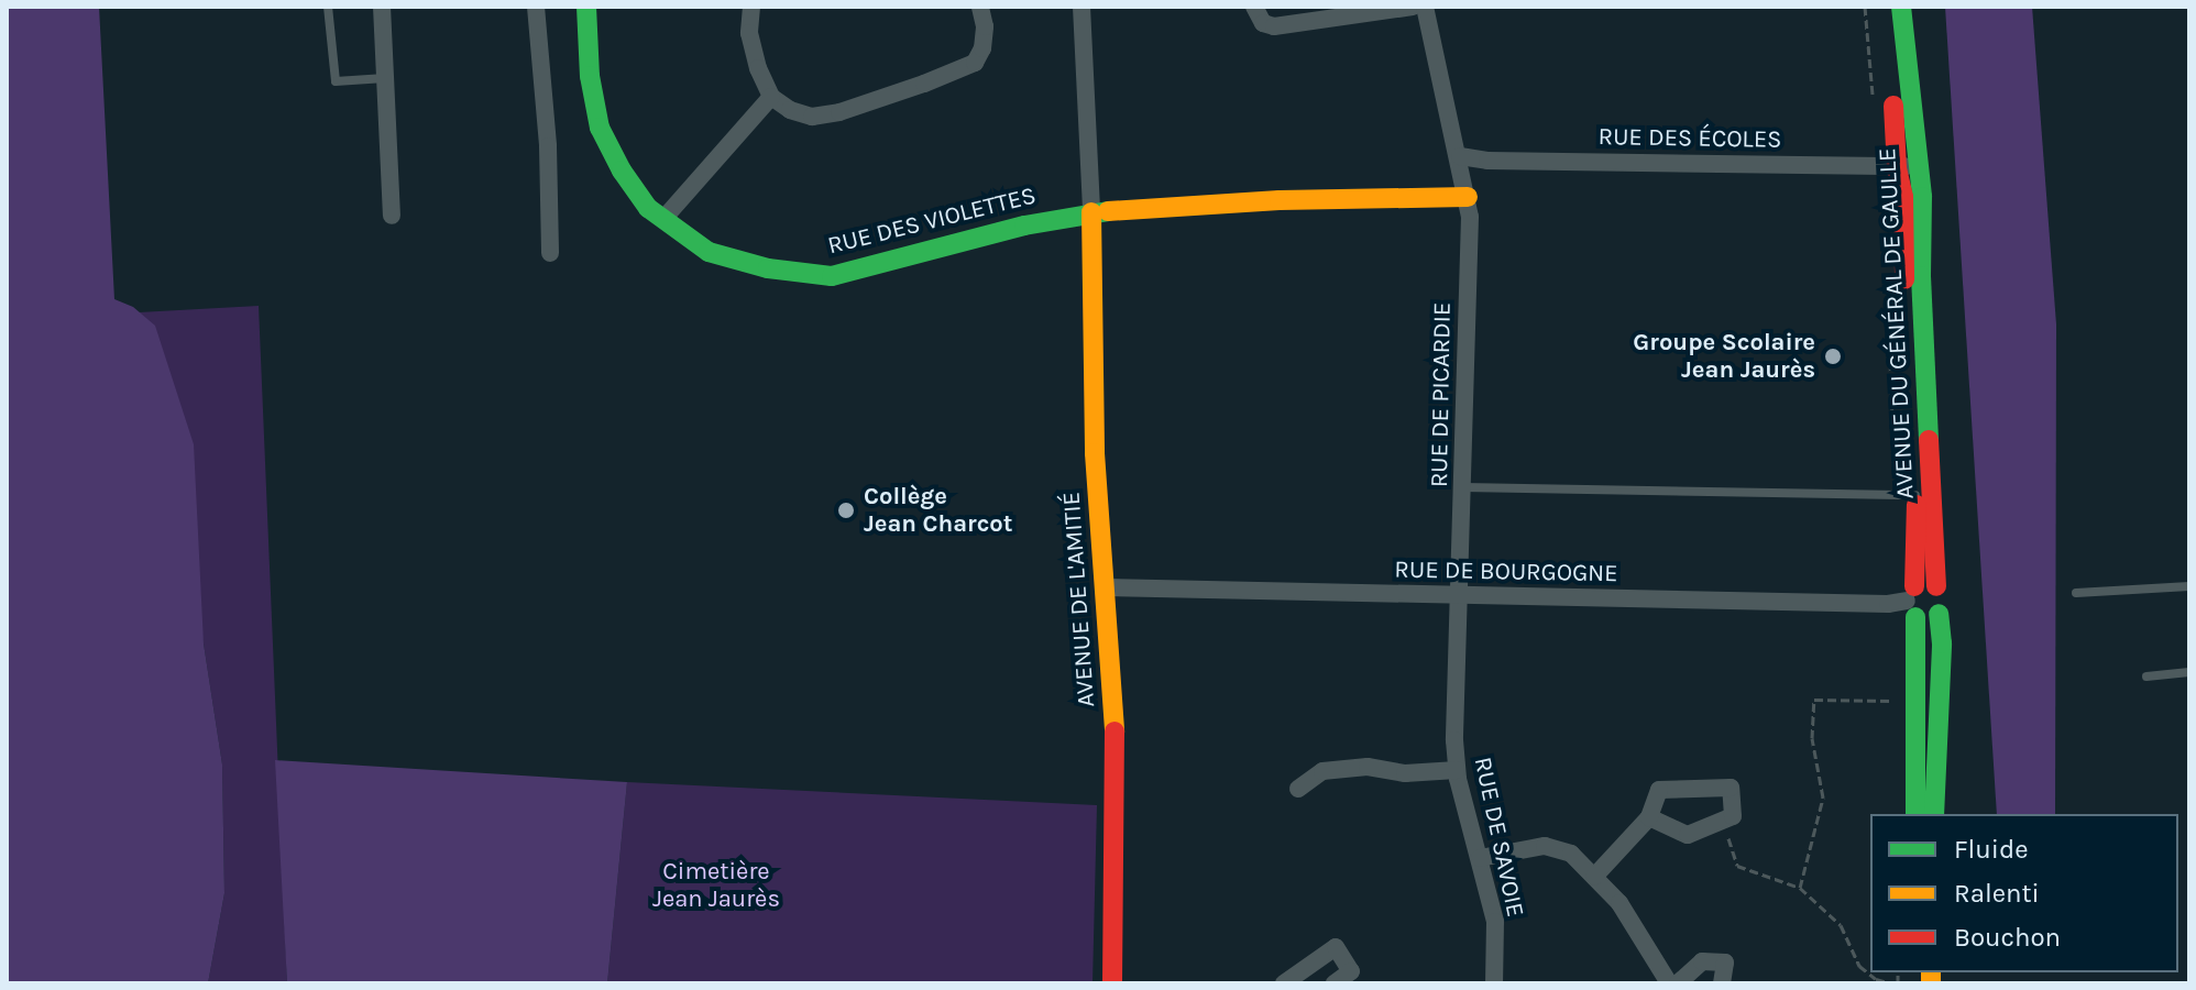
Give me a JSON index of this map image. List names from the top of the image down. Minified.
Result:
{"streets":{"street":["RUE DES ÉCOLES","RUE DES VIOLETTES","AVENUE DU GÉNÉRAL DE GAULLE","RUE DE PICARDIE","RUE DE BOURGOGNE","AVENUE DE L'AMITIÉ","RUE DE SAVOIE"]},"crossings":[["RUE DES ÉCOLES","AVENUE DU GÉNÉRAL DE GAULLE"],["RUE DES ÉCOLES","RUE DE PICARDIE"],["RUE DES VIOLETTES","AVENUE DE L'AMITIÉ"],["AVENUE DU GÉNÉRAL DE GAULLE","RUE DE BOURGOGNE"],["RUE DE PICARDIE","RUE DE BOURGOGNE"],["RUE DE PICARDIE","RUE DE SAVOIE"],["RUE DE BOURGOGNE","AVENUE DE L'AMITIÉ"],["RUE DE BOURGOGNE","RUE DE SAVOIE"]],"parks":["Cimetière Jean Jaurès"],"places":["Groupe Scolaire Jean Jaurès","Collège Jean Charcot"],"legend":["Fluide","Ralenti","Bouchon"]}
